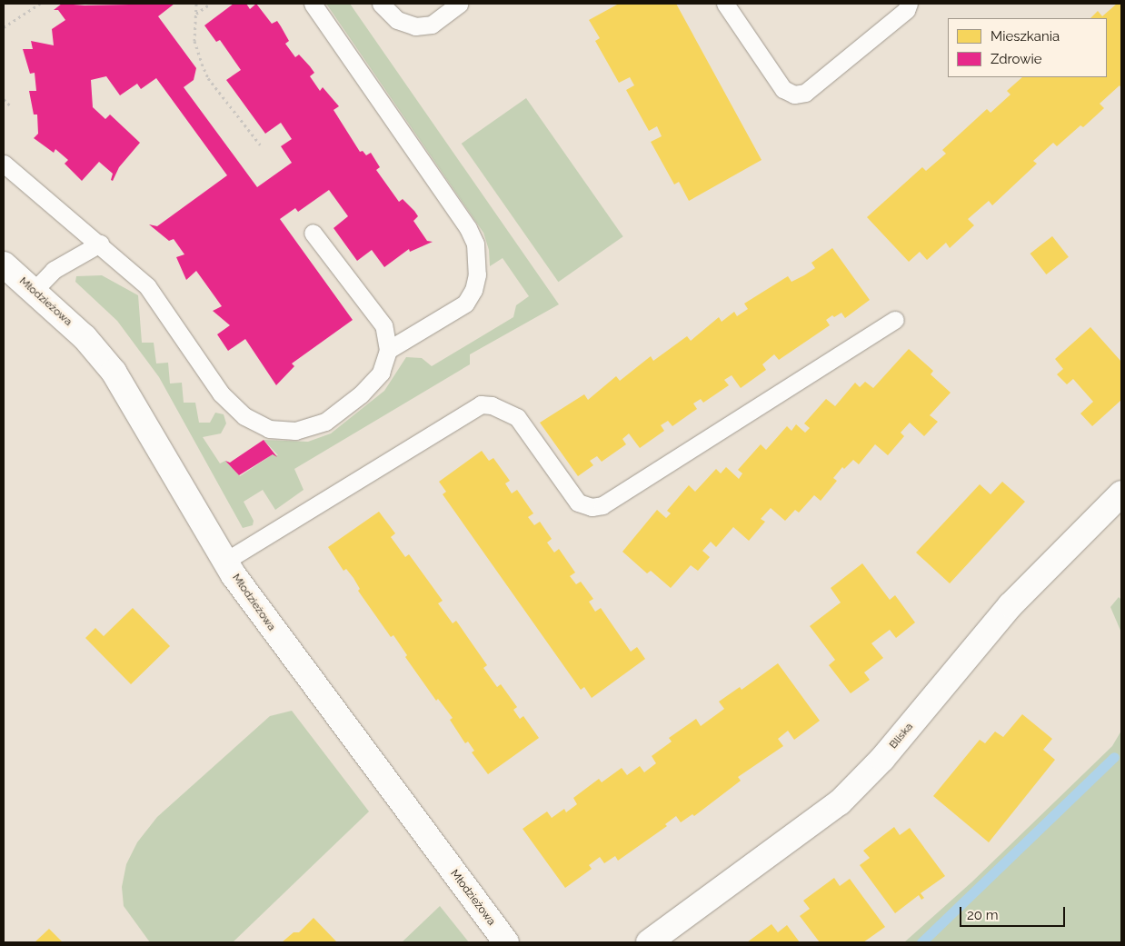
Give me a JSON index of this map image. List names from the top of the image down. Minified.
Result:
{"streets":{"street":["Młodzieżowa","Bliska"]},"legend":["Mieszkania","Zdrowie"],"scale_bar":"20 m"}
